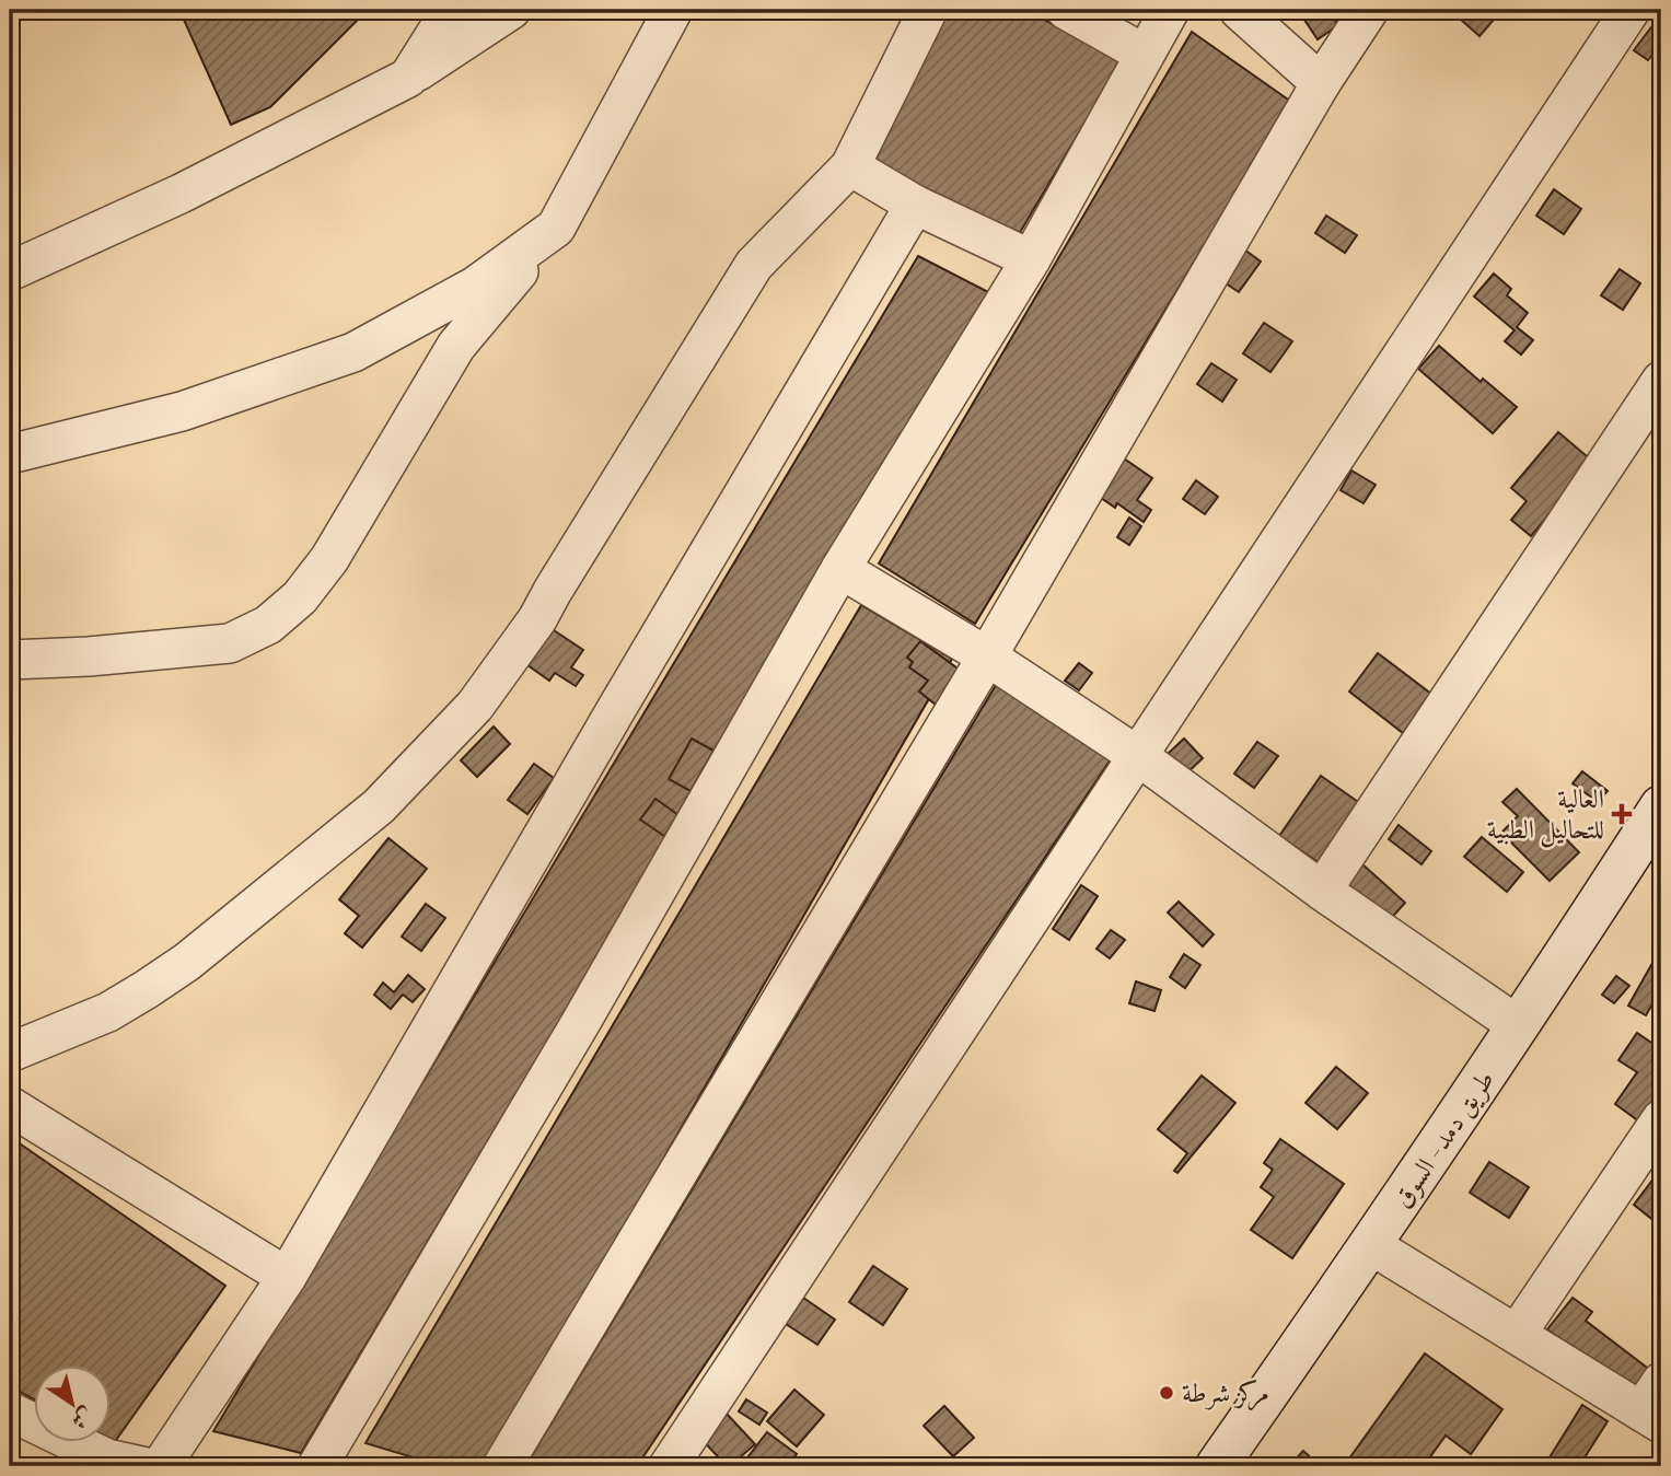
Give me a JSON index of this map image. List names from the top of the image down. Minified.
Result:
{"streets":{"main road":["طريق دمد - السوق"]},"places":{"health":["العالية للتحاليل الطبية"],"other":["مركز شرطة"]},"north":"bottom right"}
